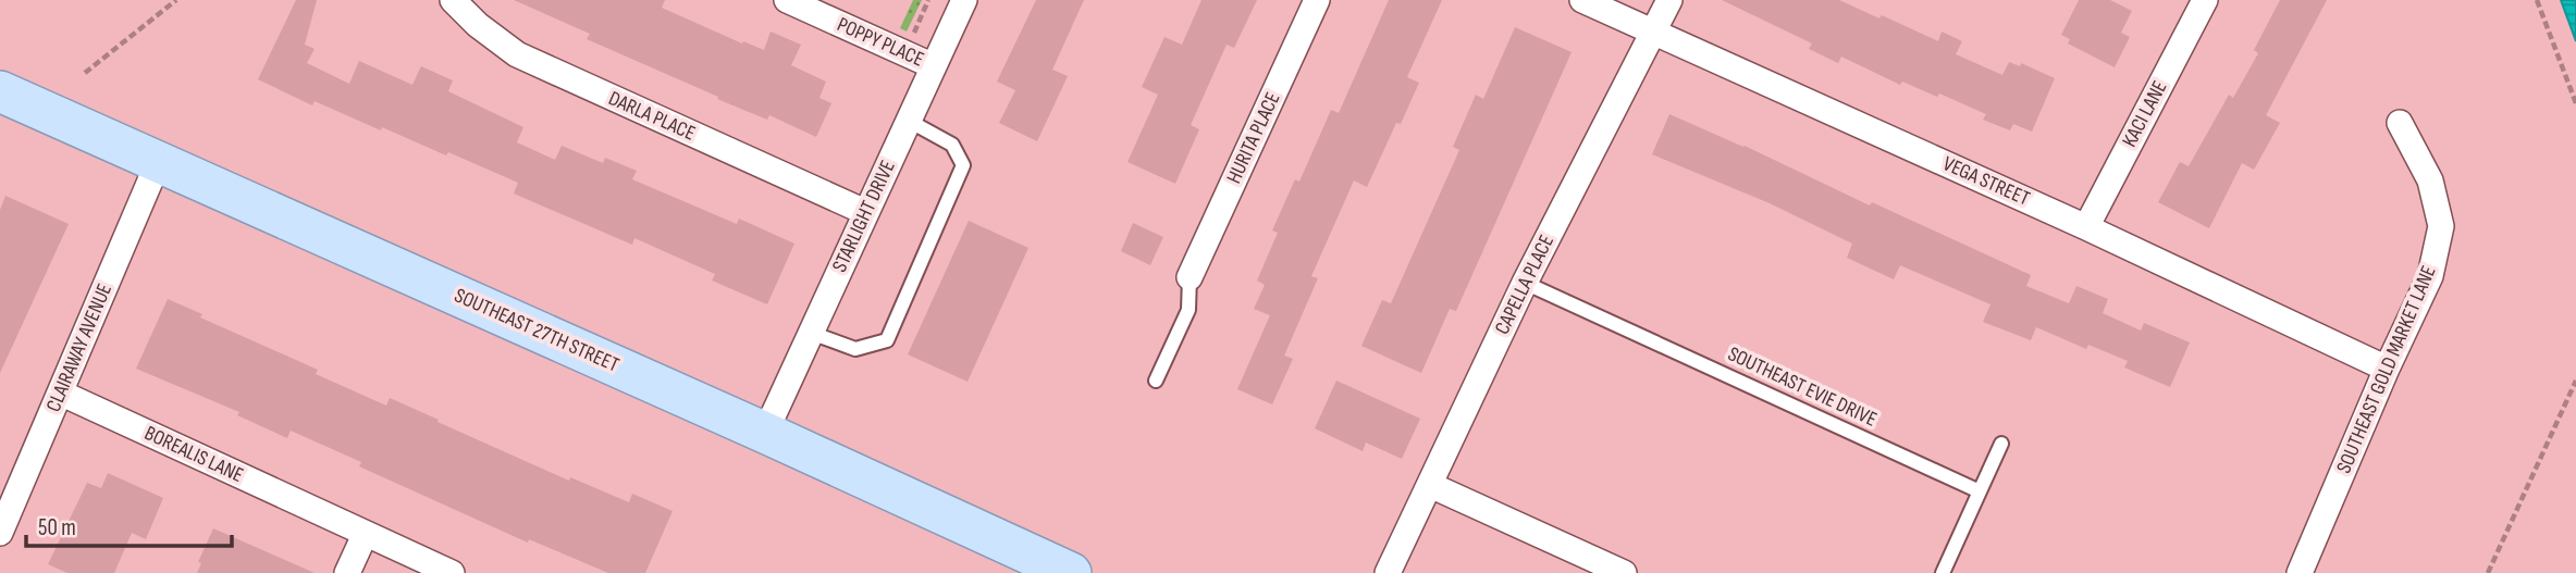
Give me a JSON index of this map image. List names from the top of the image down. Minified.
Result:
{"streets":{"main road":["SOUTHEAST 27TH STREET"],"street":["POPPY PLACE","KACI LANE","DARLA PLACE","HURITA PLACE","VEGA STREET","STARLIGHT DRIVE","CAPELLA PLACE","CLAIRAWAY AVENUE","SOUTHEAST GOLD MARKET LANE","BOREALIS LANE"],"lane":["SOUTHEAST EVIE DRIVE"]},"crossings":[["POPPY PLACE","STARLIGHT DRIVE"],["KACI LANE","VEGA STREET"],["DARLA PLACE","STARLIGHT DRIVE"],["VEGA STREET","CAPELLA PLACE"],["VEGA STREET","SOUTHEAST GOLD MARKET LANE"],["STARLIGHT DRIVE","SOUTHEAST 27TH STREET"],["CAPELLA PLACE","SOUTHEAST EVIE DRIVE"],["SOUTHEAST 27TH STREET","CLAIRAWAY AVENUE"],["CLAIRAWAY AVENUE","BOREALIS LANE"]],"scale_bar":"50 m"}
